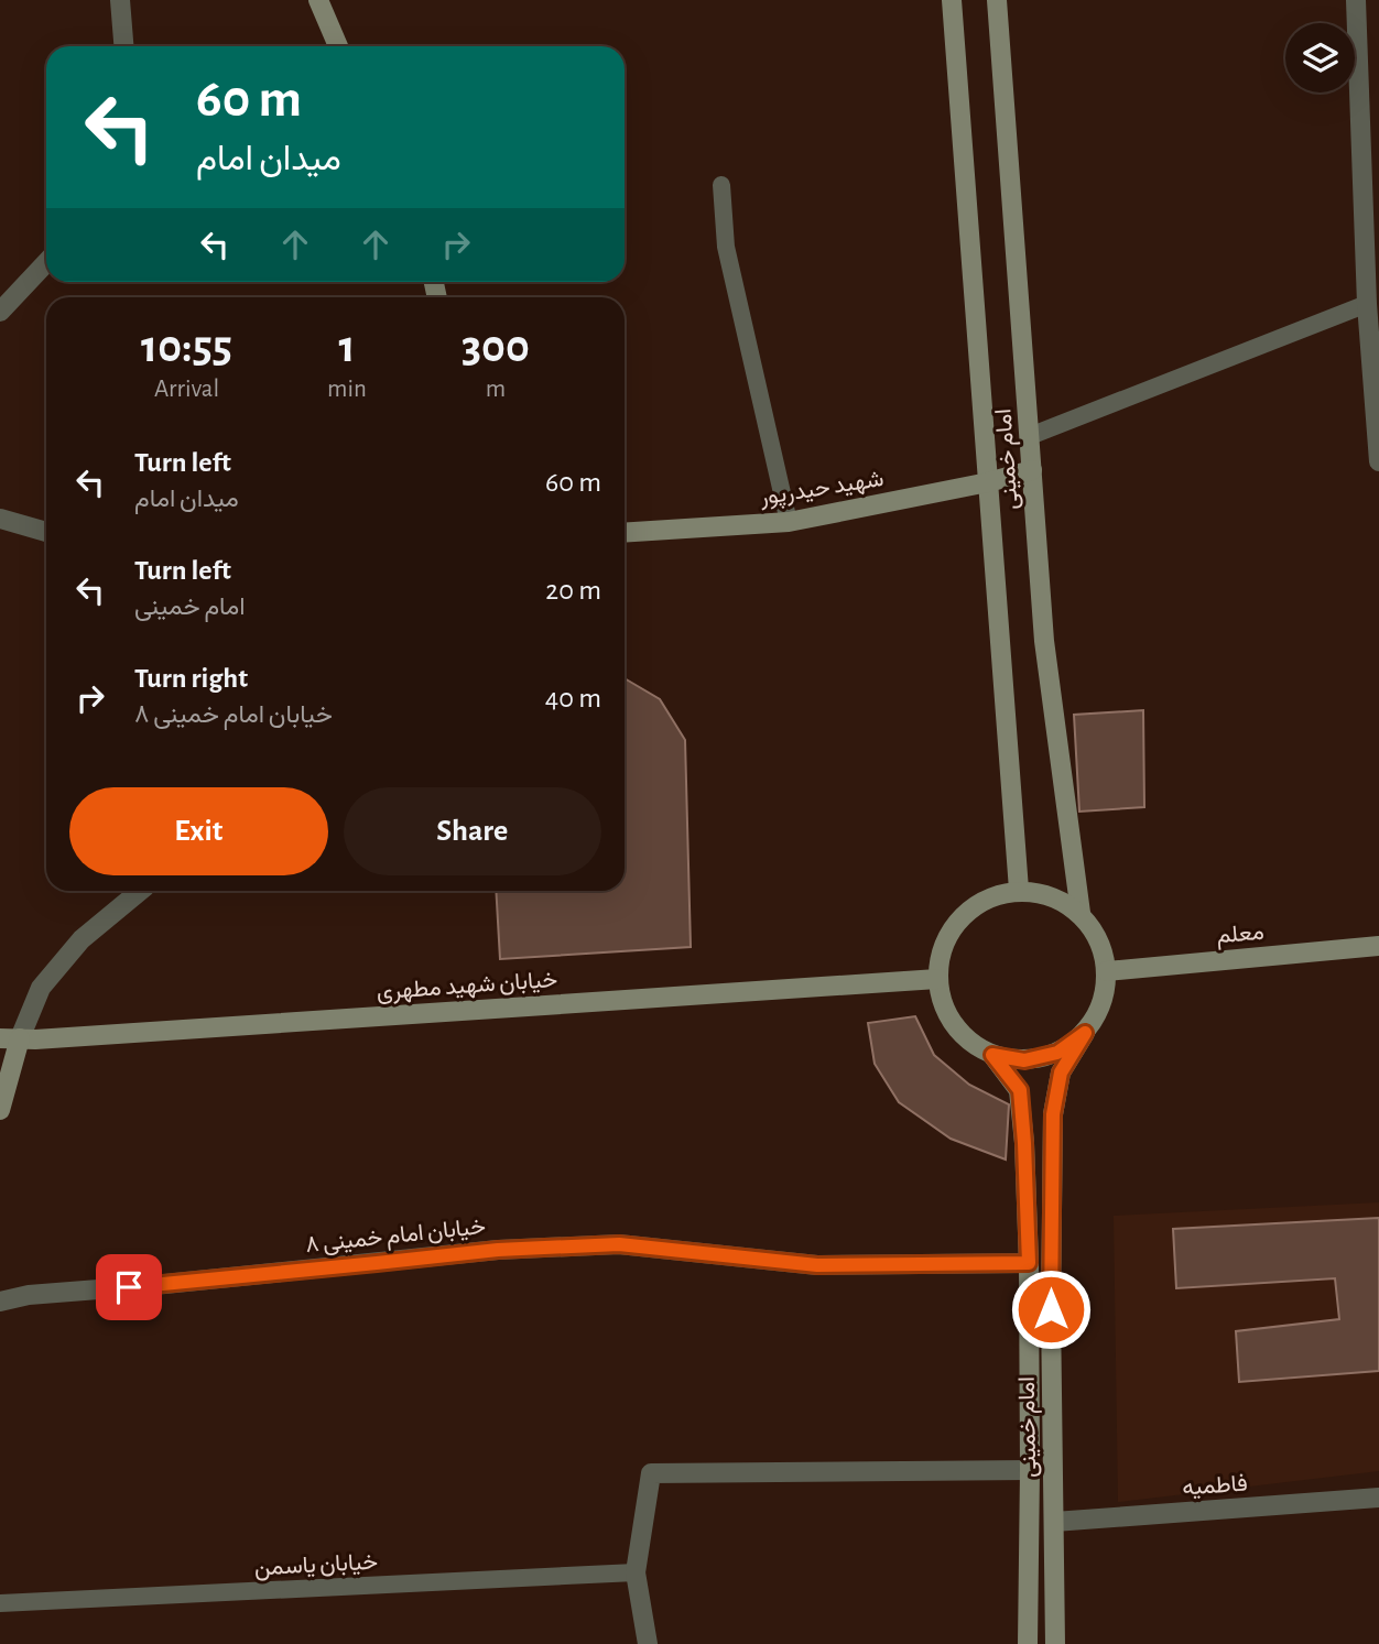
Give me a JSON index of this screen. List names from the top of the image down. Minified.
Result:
{"streets":{"main road":["امام خمینی","شهید حیدرپور","معلم","خیابان شهید مطهری"],"street":["خیابان امام خمینی ۸","فاطمیه"],"lane":["خیابان یاسمن"]},"crossings":[["امام خمینی","شهید حیدرپور"],["امام خمینی","معلم"],["امام خمینی","خیابان شهید مطهری"],["امام خمینی","خیابان امام خمینی ۸"],["امام خمینی","فاطمیه"],["معلم","خیابان شهید مطهری"]],"page":{"turn":["60 m","میدان امام"],"eta":["10:55","Arrival","1","min","300","m"],"list":[{"name":"Turn left","note":"میدان امام","value":"60 m"},{"name":"Turn left","note":"امام خمینی","value":"20 m"},{"name":"Turn right","note":"خیابان امام خمینی ۸","value":"40 m"}],"buttons":["Exit","Share"]}}
